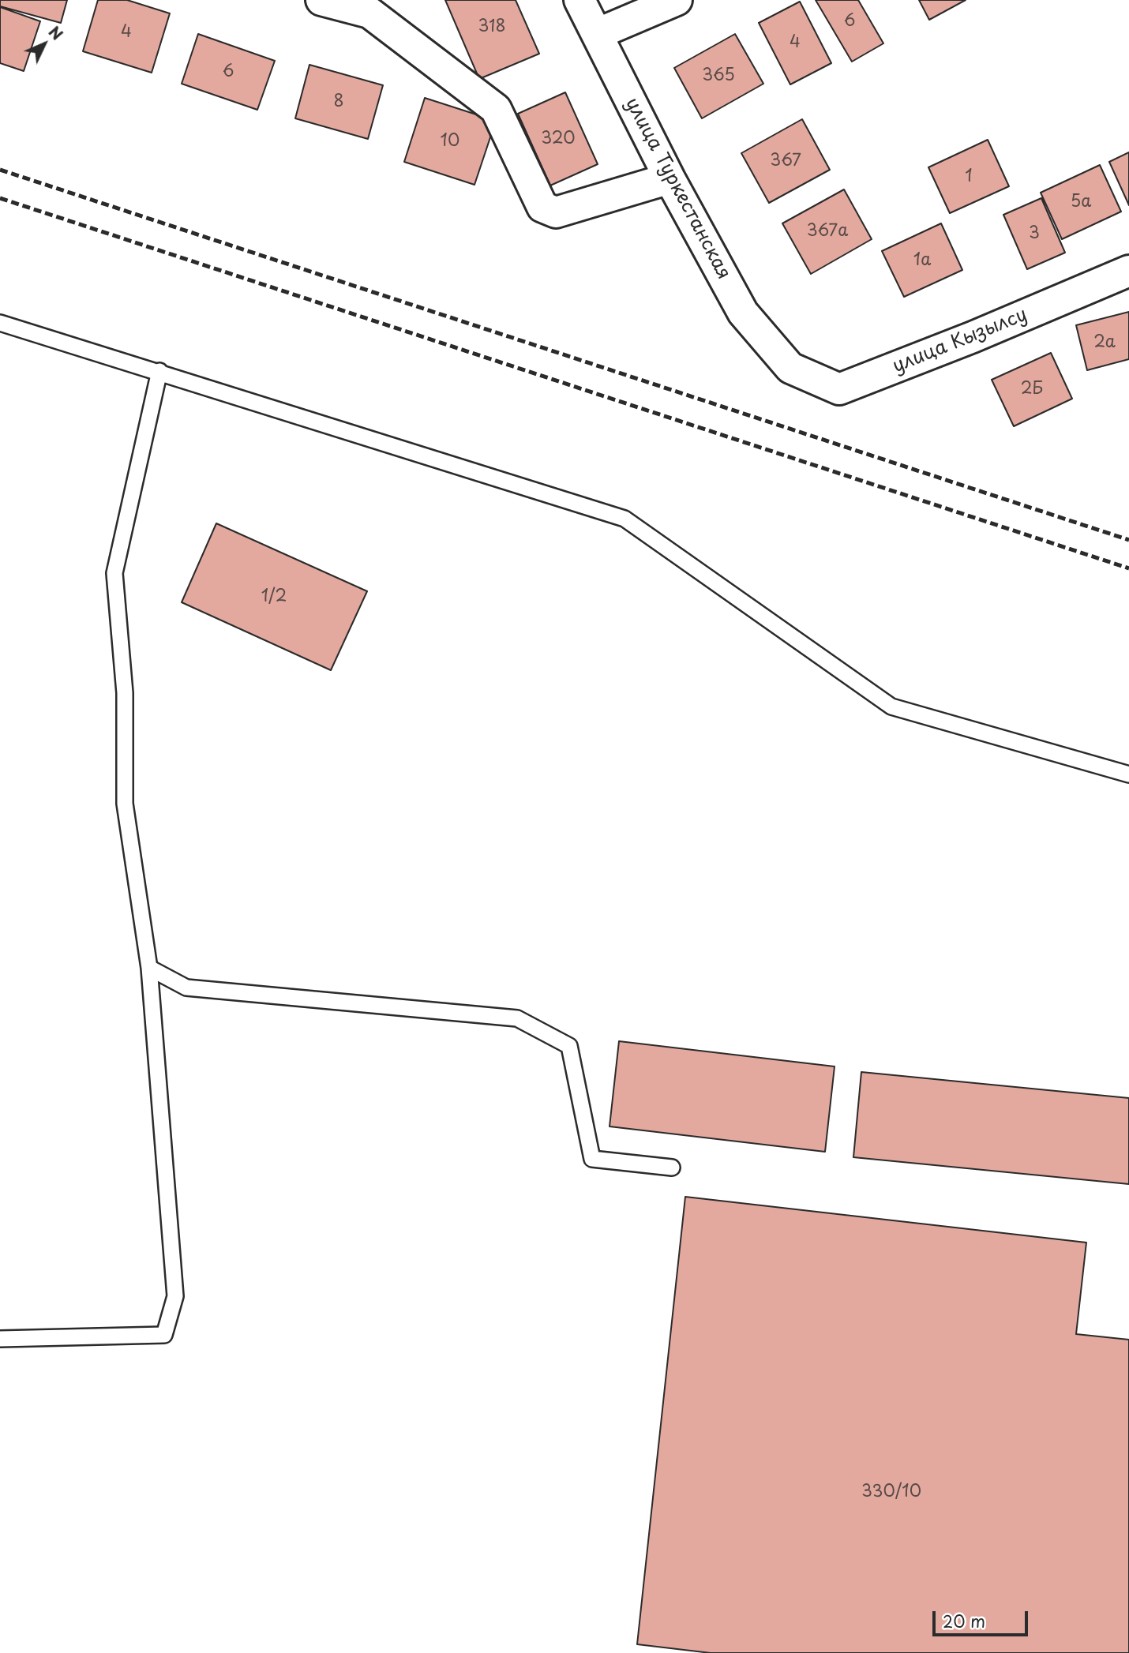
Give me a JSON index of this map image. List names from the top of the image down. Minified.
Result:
{"streets":{"street":["улица Туркестанская","улица Кызылсу"]},"crossings":[["улица Туркестанская","улица Кызылсу"]],"house_numbers":["6","318","4","4","6","365","8","320","10","367","1","5а","367а","3","1а","2а","2Б","1/2","330/10"],"scale_bar":"20 m","north":"top right"}
